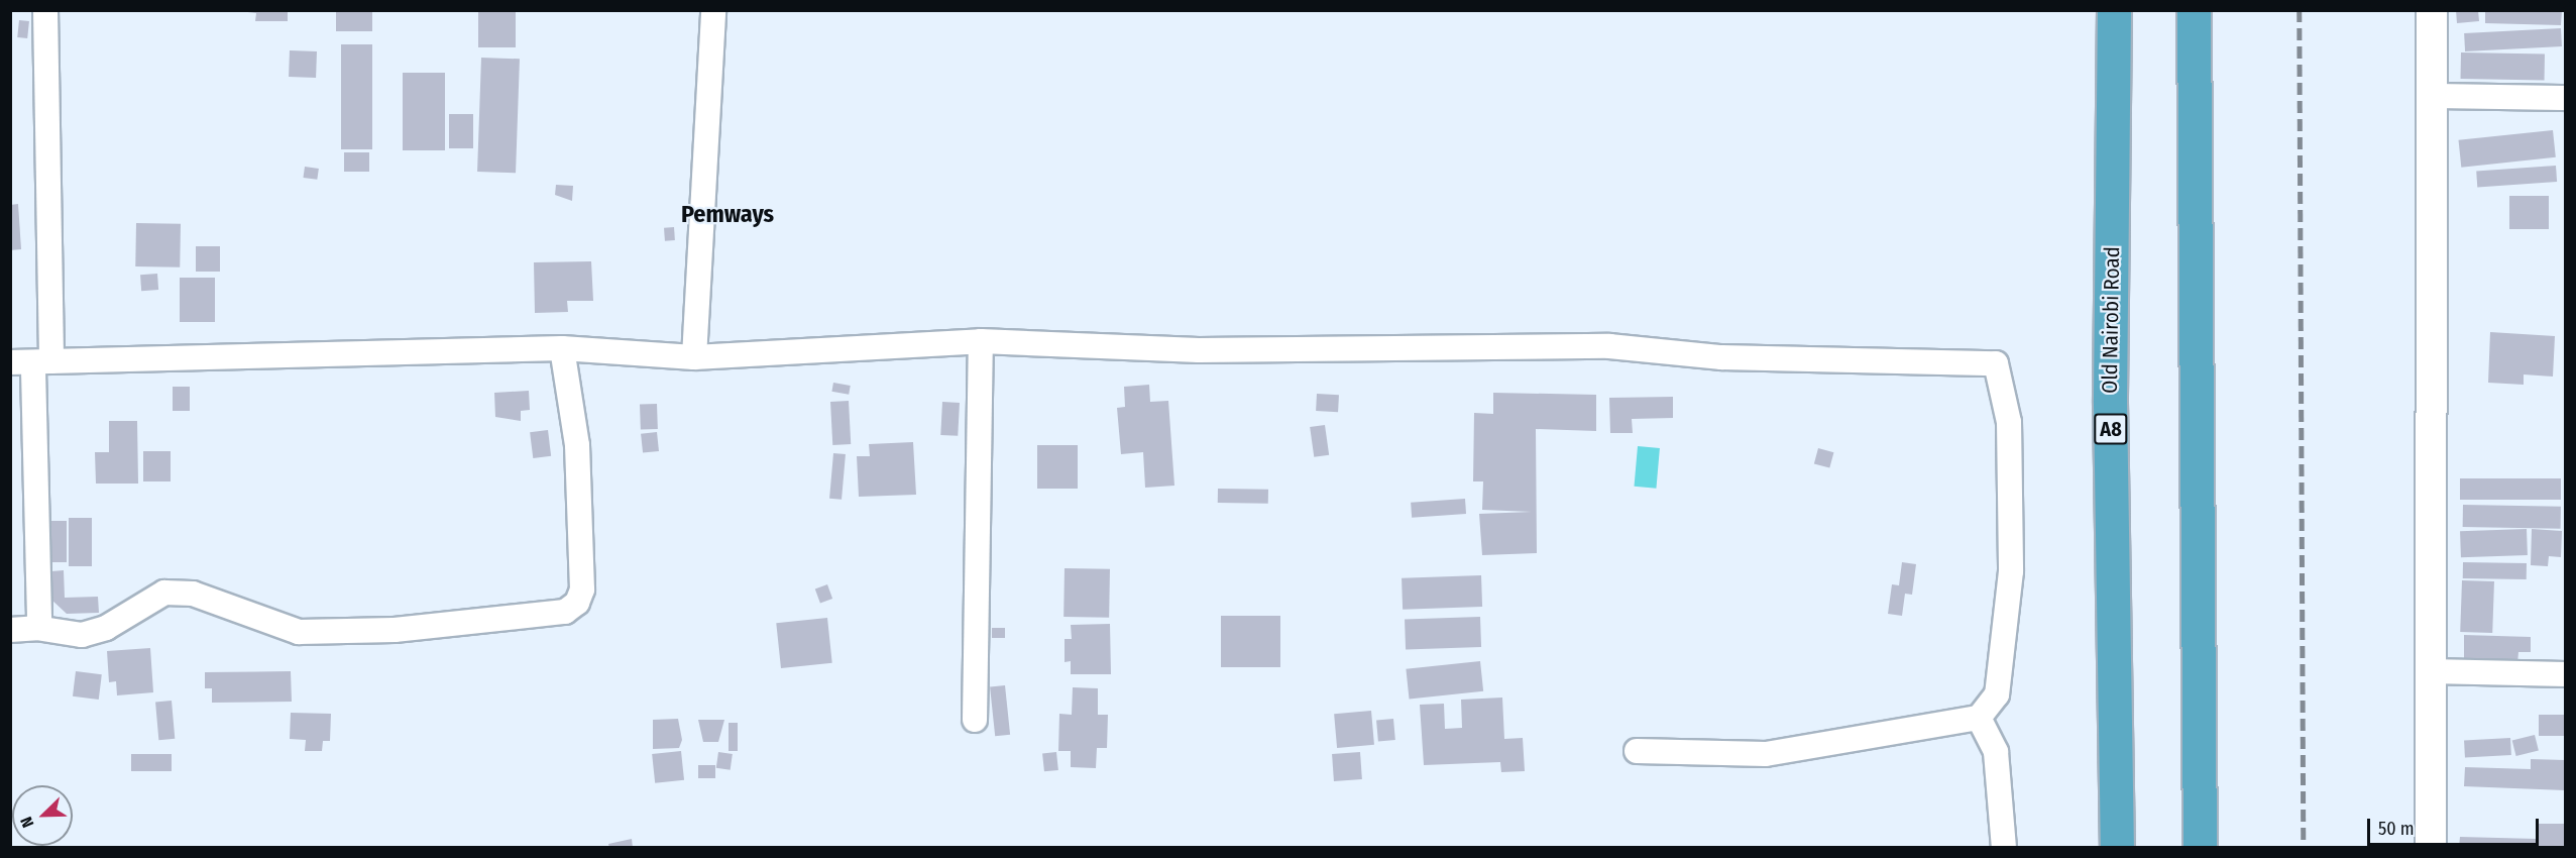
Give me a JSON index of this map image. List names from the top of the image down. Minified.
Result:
{"streets":{"highway":["Old Nairobi Road","A8"]},"districts":["Pemways"],"scale_bar":"50 m","north":"bottom left"}
